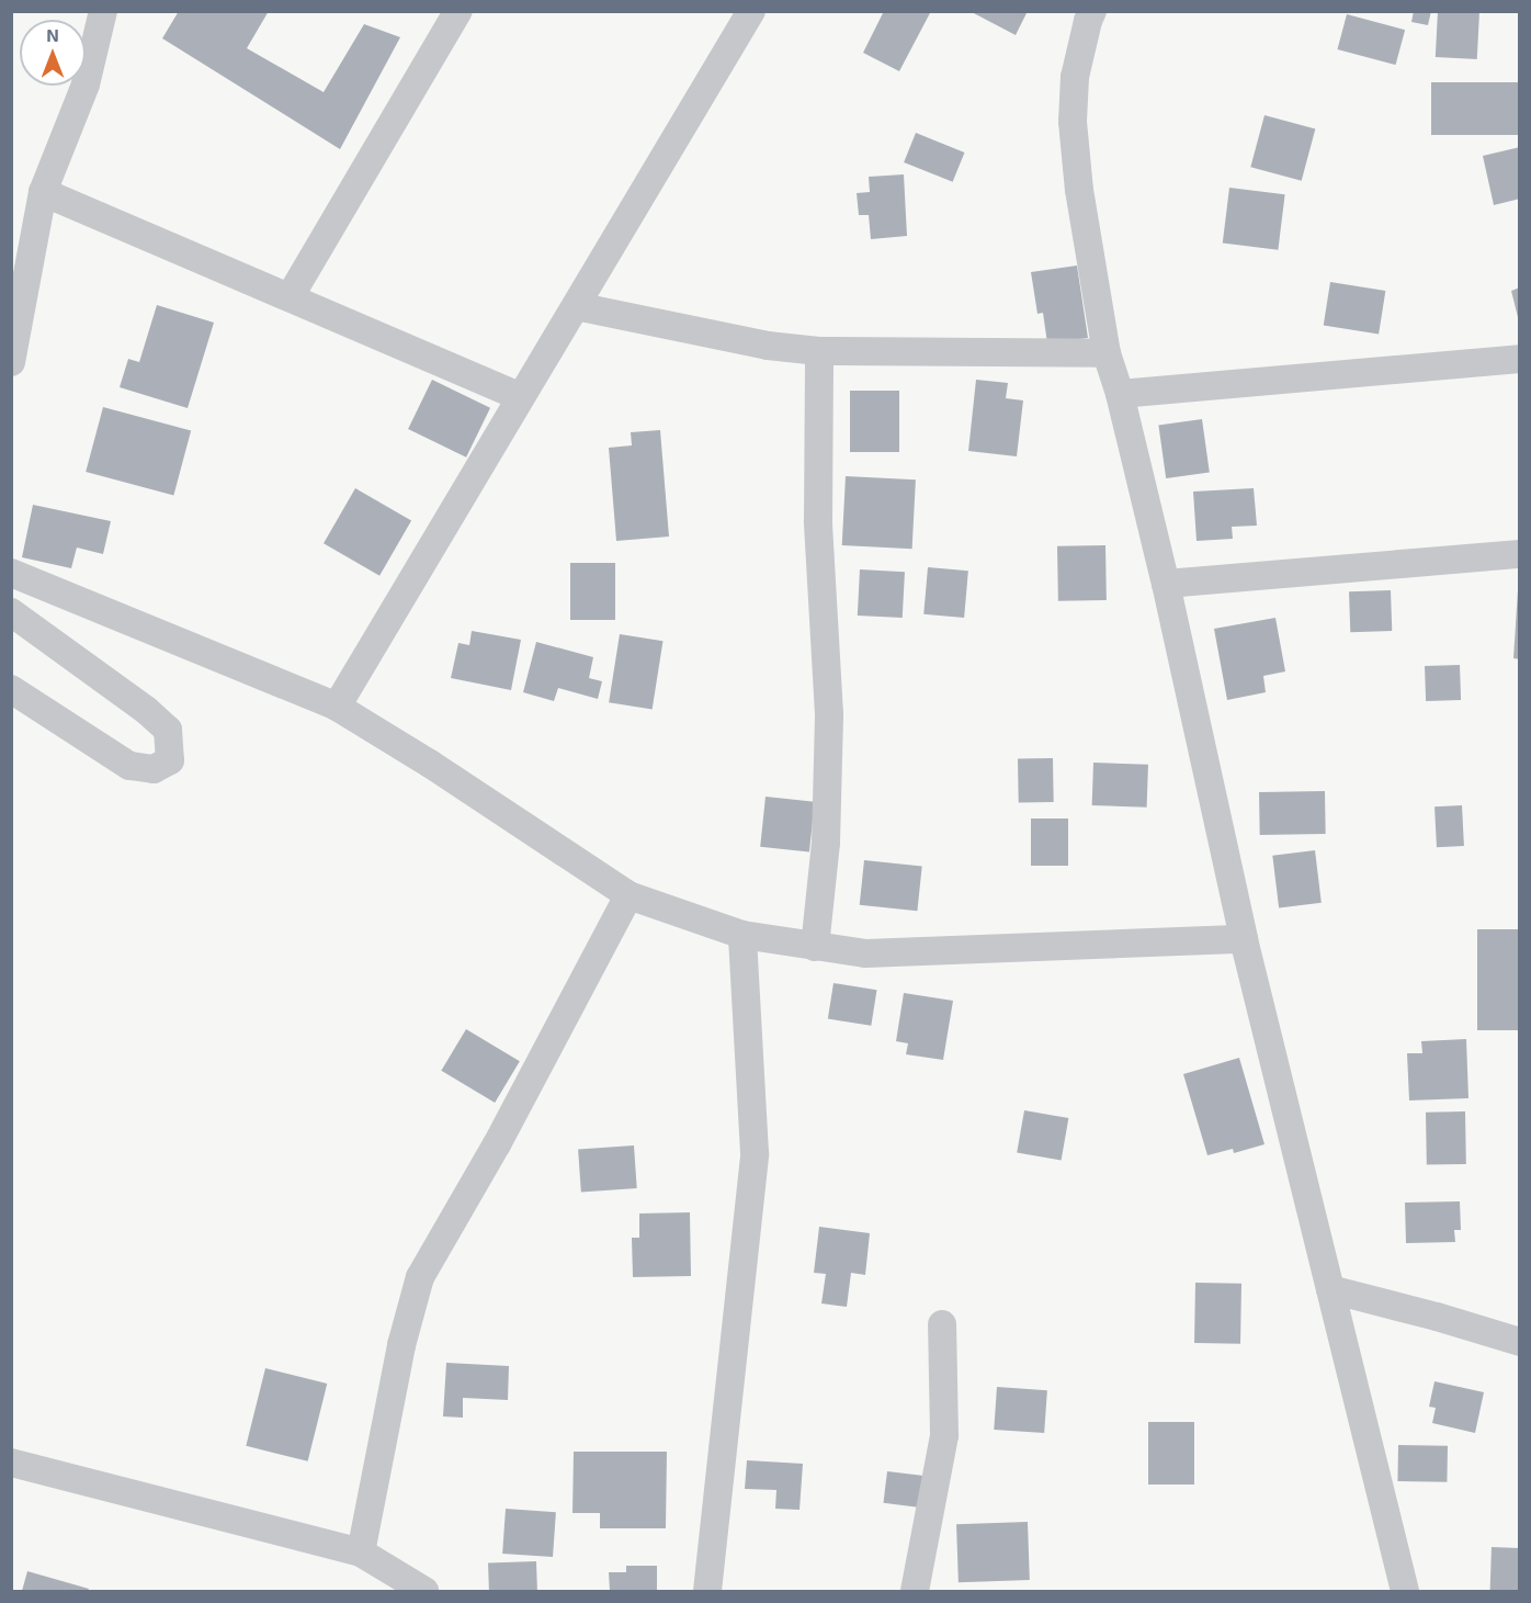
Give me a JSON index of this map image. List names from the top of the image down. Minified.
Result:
{"north":"top"}
